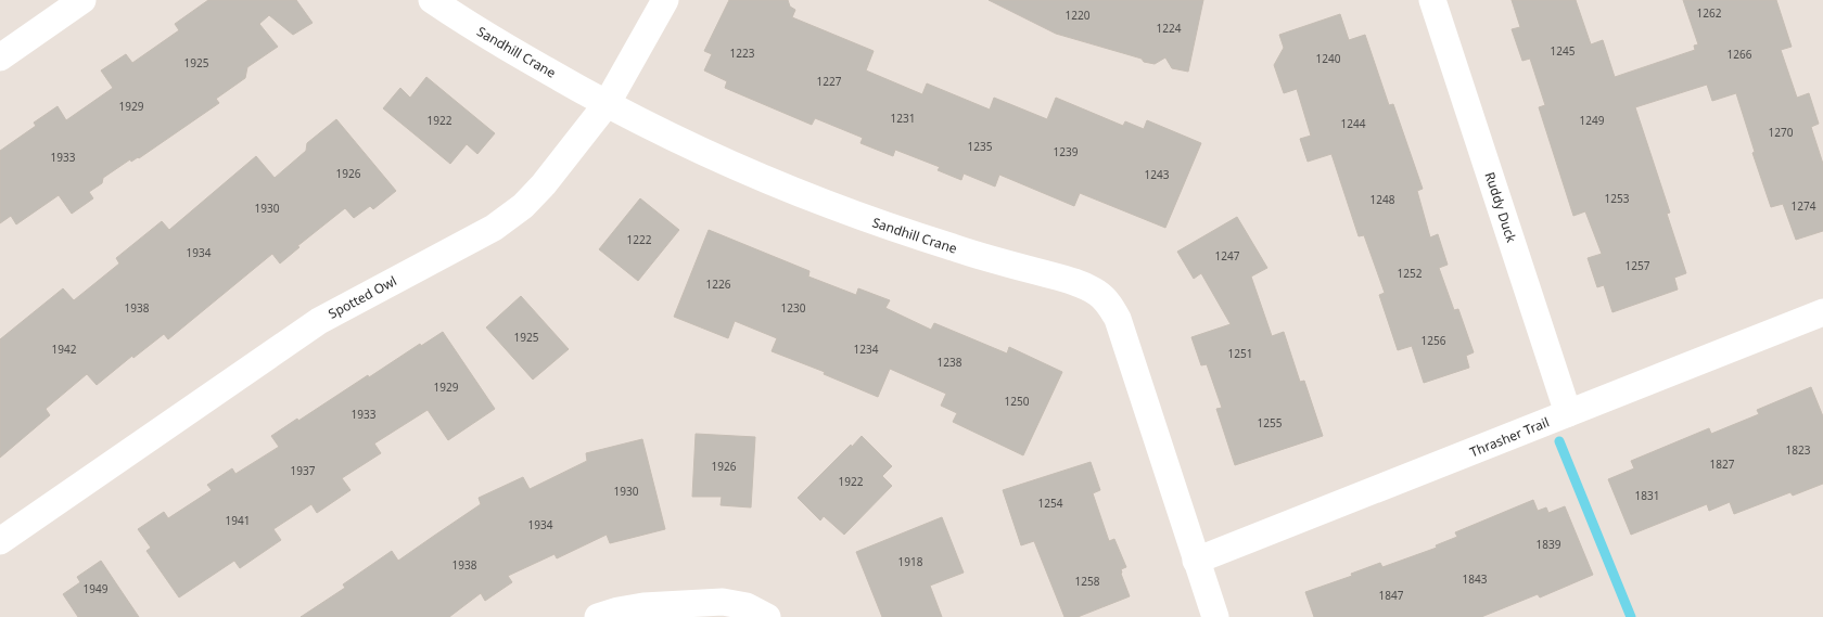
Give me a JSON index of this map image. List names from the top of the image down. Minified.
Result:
{"streets":{"street":["Sandhill Crane","Ruddy Duck","Spotted Owl","Thrasher Trail"]},"crossings":[["Sandhill Crane","Spotted Owl"],["Sandhill Crane","Thrasher Trail"],["Ruddy Duck","Thrasher Trail"]],"house_numbers":["1262","1220","1224","1245","1223","1266","1240","1925","1227","1929","1231","1922","1249","1244","1270","1235","1239","1933","1926","1243","1253","1248","1274","1930","1222","1934","1247","1257","1252","1226","1938","1230","1925","1256","1942","1234","1251","1238","1929","1250","1933","1255","1823","1827","1926","1937","1922","1930","1831","1254","1941","1934","1839","1918","1938","1843","1258","1949","1847"]}
